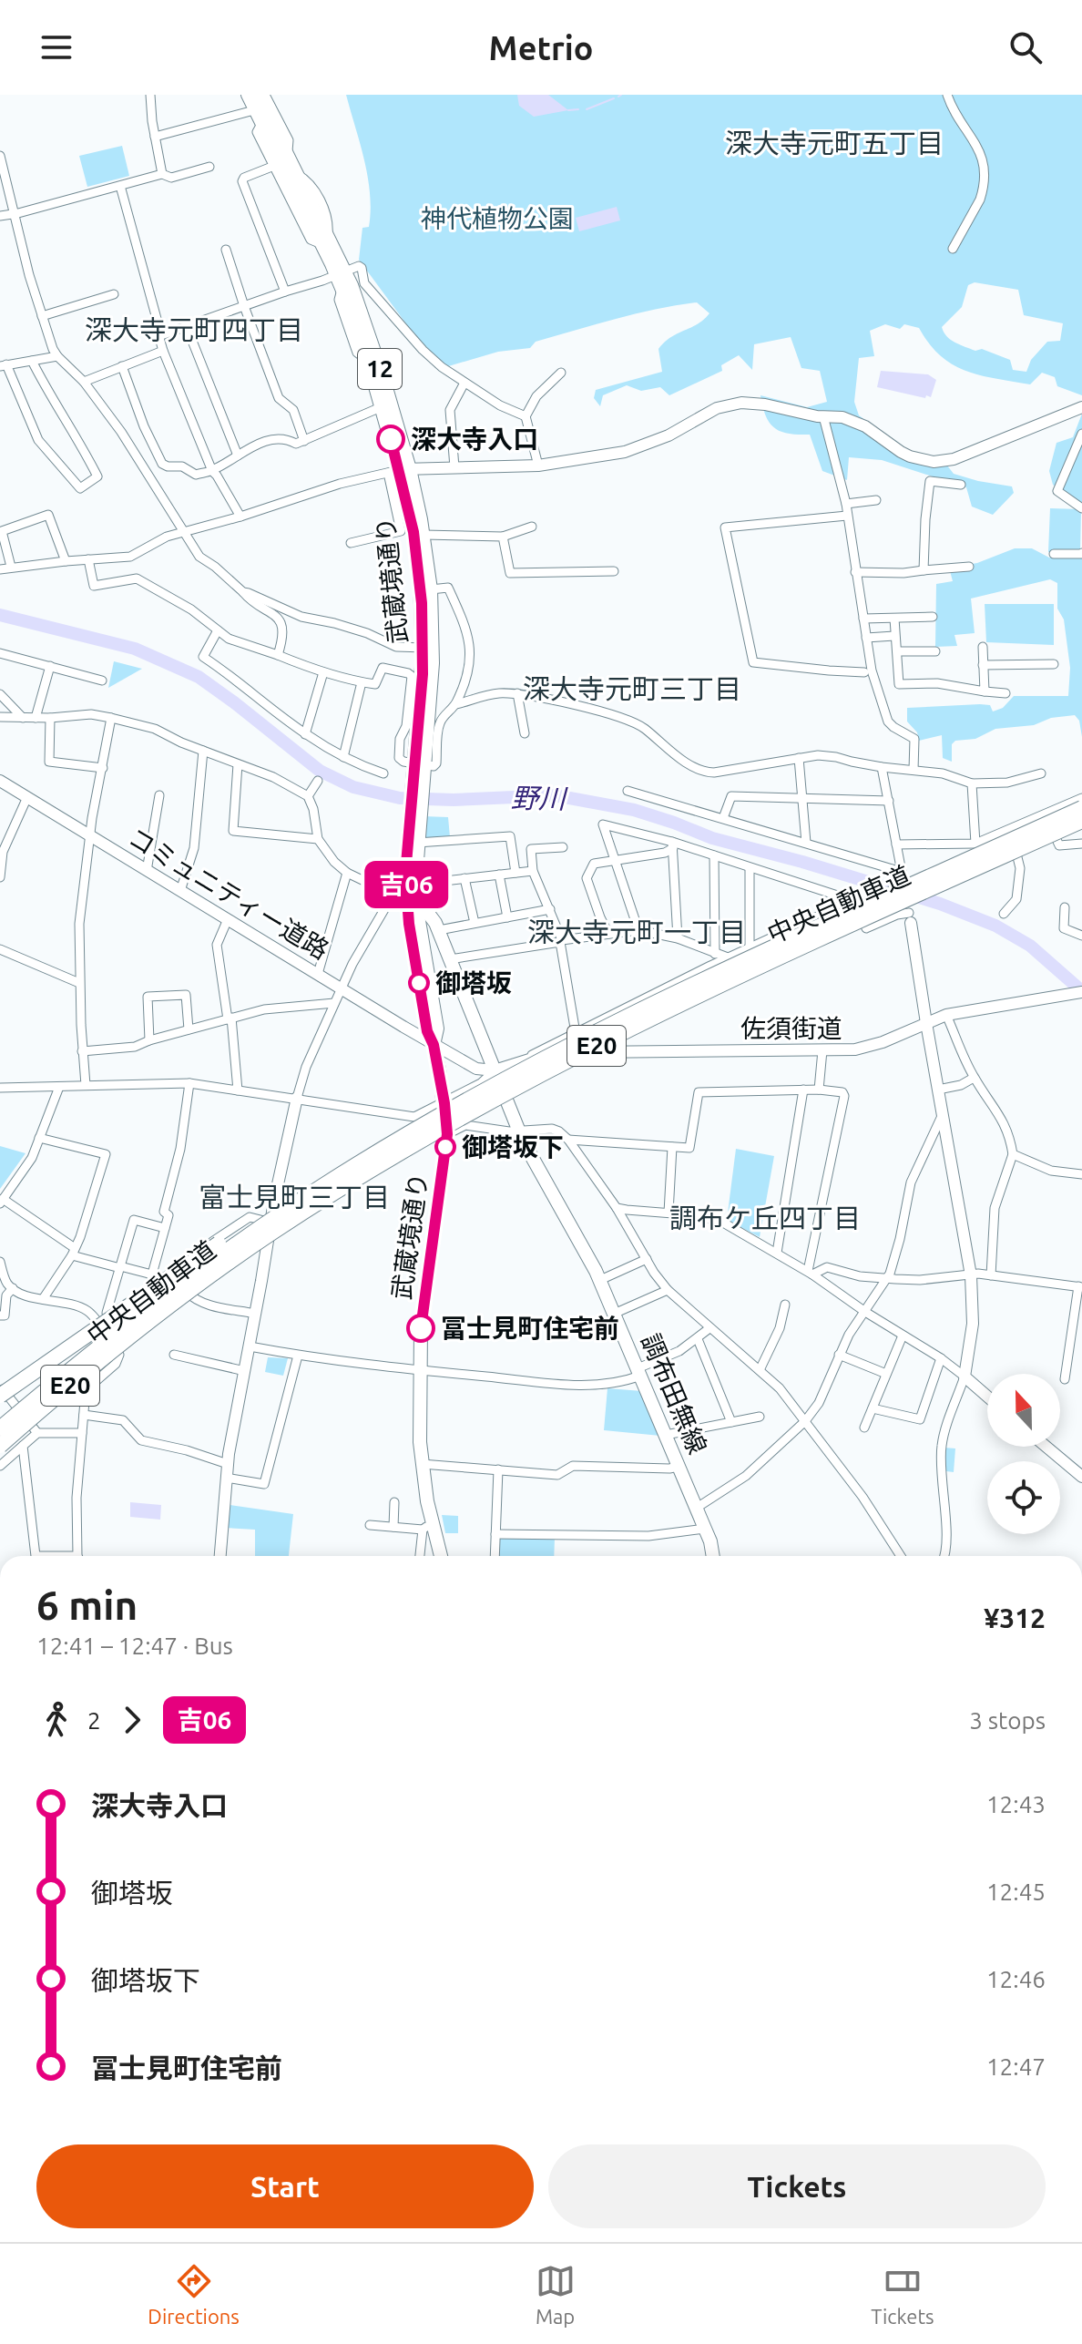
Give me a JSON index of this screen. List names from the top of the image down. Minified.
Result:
{"streets":{"highway":["中央自動車道","E20"],"main road":["12","武蔵境通り","調布田無線"],"street":["コミュニティー道路","佐須街道"]},"crossings":[["武蔵境通り","コミュニティー道路"],["コミュニティー道路","中央自動車道"],["コミュニティー道路","佐須街道"],["コミュニティー道路","調布田無線"],["中央自動車道","佐須街道"],["中央自動車道","調布田無線"],["佐須街道","調布田無線"]],"districts":["深大寺元町五丁目","深大寺元町四丁目","深大寺元町三丁目","深大寺元町一丁目","富士見町三丁目","調布ケ丘四丁目"],"water":["野川"],"parks":["神代植物公園"],"places":["深大寺入口","御塔坂","御塔坂下","冨士見町住宅前"],"lines":["bus line 吉06"],"north":"top","page":{"header":"Metrio","on_map":"吉06","heading":["6 min","12:41 – 12:47 · Bus","¥312"],"legs":["2","吉06","3 stops"],"list":[{"name":"深大寺入口","value":"12:43"},{"name":"御塔坂","value":"12:45"},{"name":"御塔坂下","value":"12:46"},{"name":"冨士見町住宅前","value":"12:47"}],"buttons":["Start","Tickets"],"tabs":["Directions","Map","Tickets"]}}
